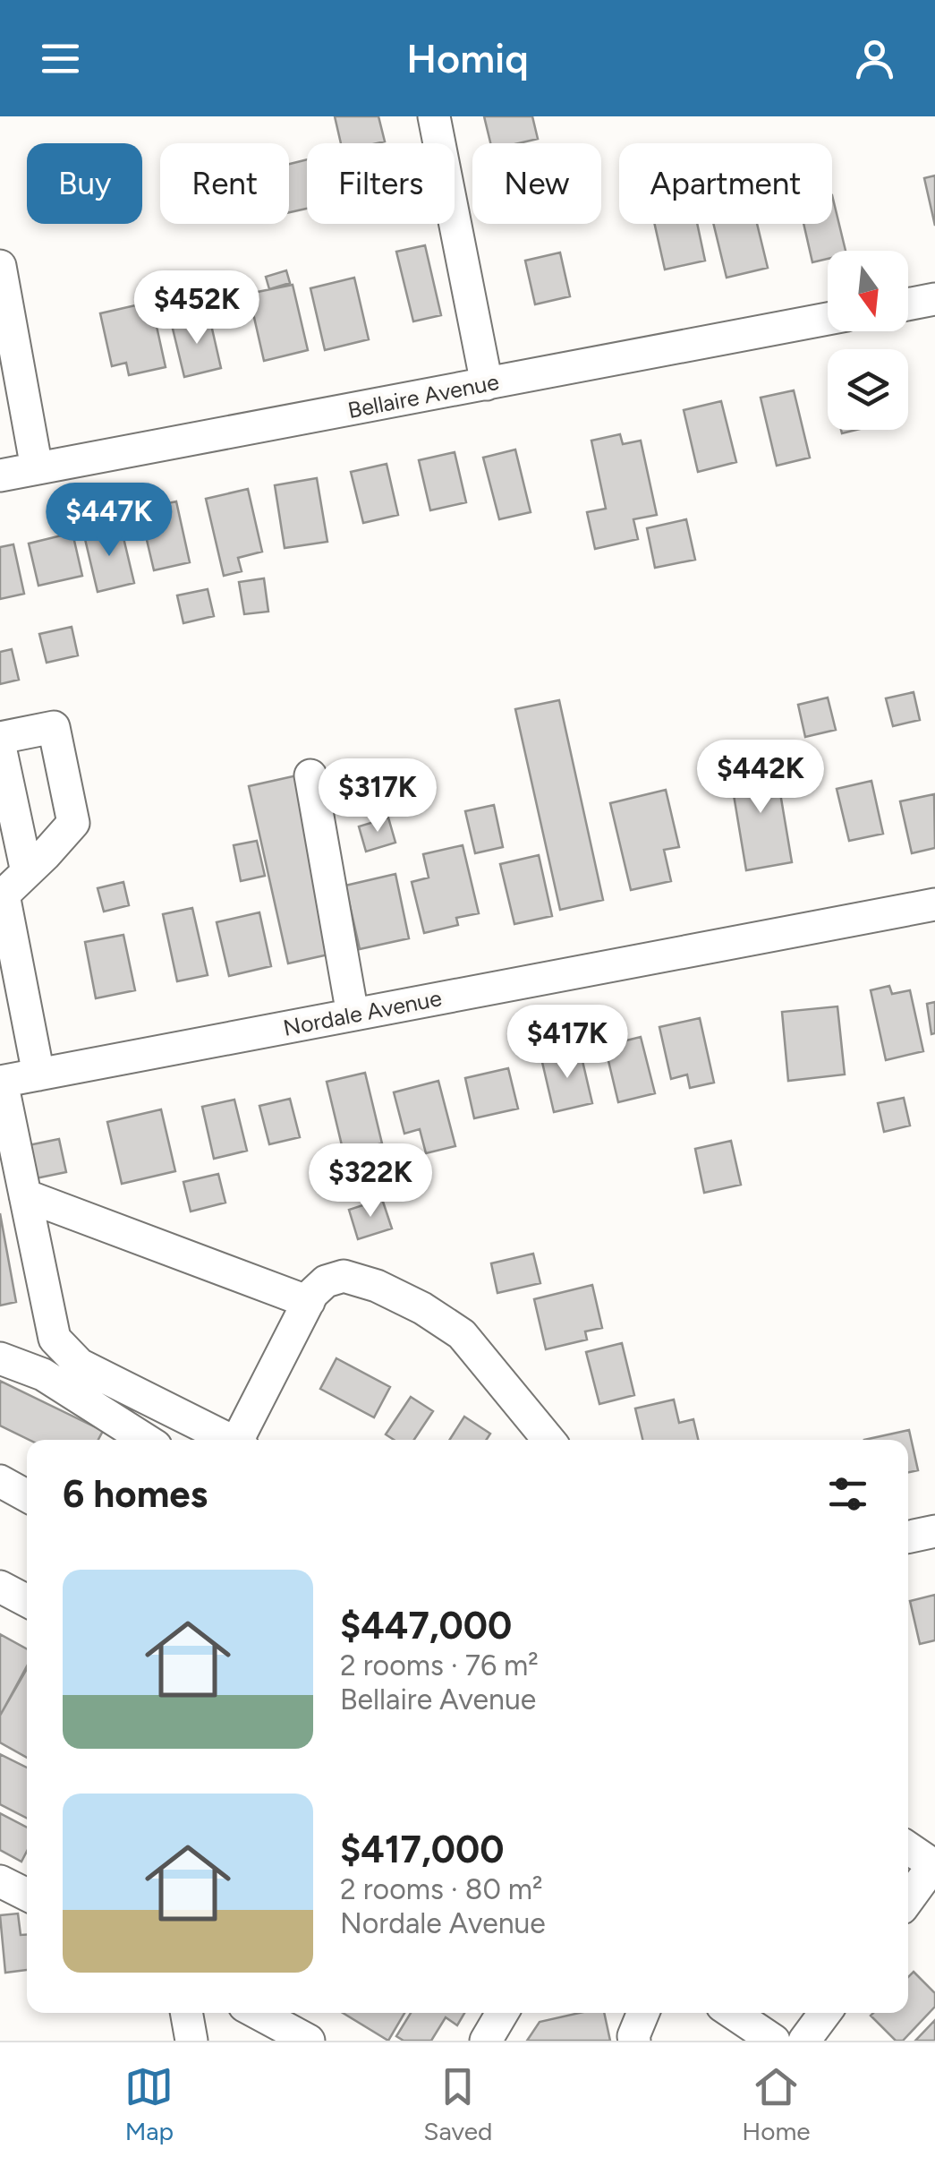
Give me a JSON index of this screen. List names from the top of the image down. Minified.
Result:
{"streets":{"street":["Bellaire Avenue","Nordale Avenue"]},"north":"bottom","page":{"header":"Homiq","chip":["Buy","Rent","Filters","New","Apartment"],"price":["$452K","$447K","$442K","$317K","$417K","$322K"],"heading":"6 homes","list":[{"name":"$447,000","note":"2 rooms · 76 m² · Bellaire Avenue"},{"name":"$417,000","note":"2 rooms · 80 m² · Nordale Avenue"}],"tabs":["Map","Saved","Home"]}}
